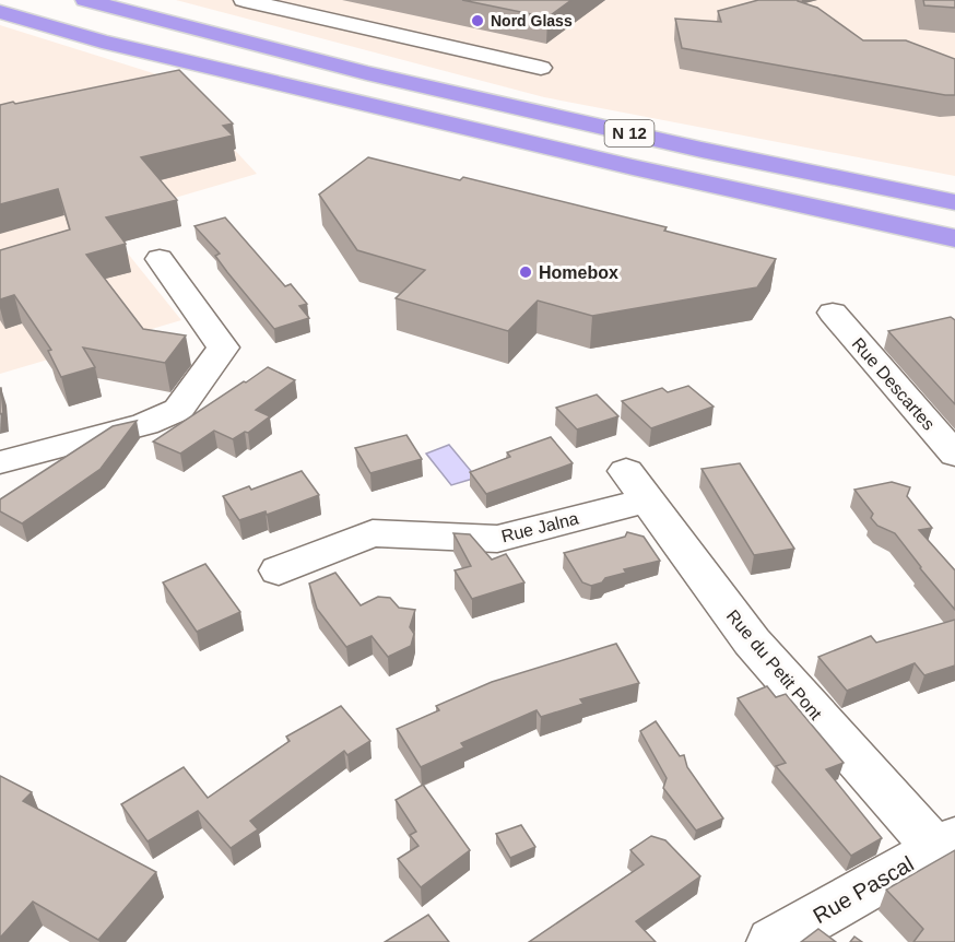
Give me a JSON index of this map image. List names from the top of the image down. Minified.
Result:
{"streets":{"highway":["N 12"],"street":["Rue Descartes","Rue Jalna","Rue du Petit Pont","Rue Pascal"]},"crossings":[["Rue Jalna","Rue du Petit Pont"],["Rue du Petit Pont","Rue Pascal"]],"places":["Nord Glass","Homebox"]}
